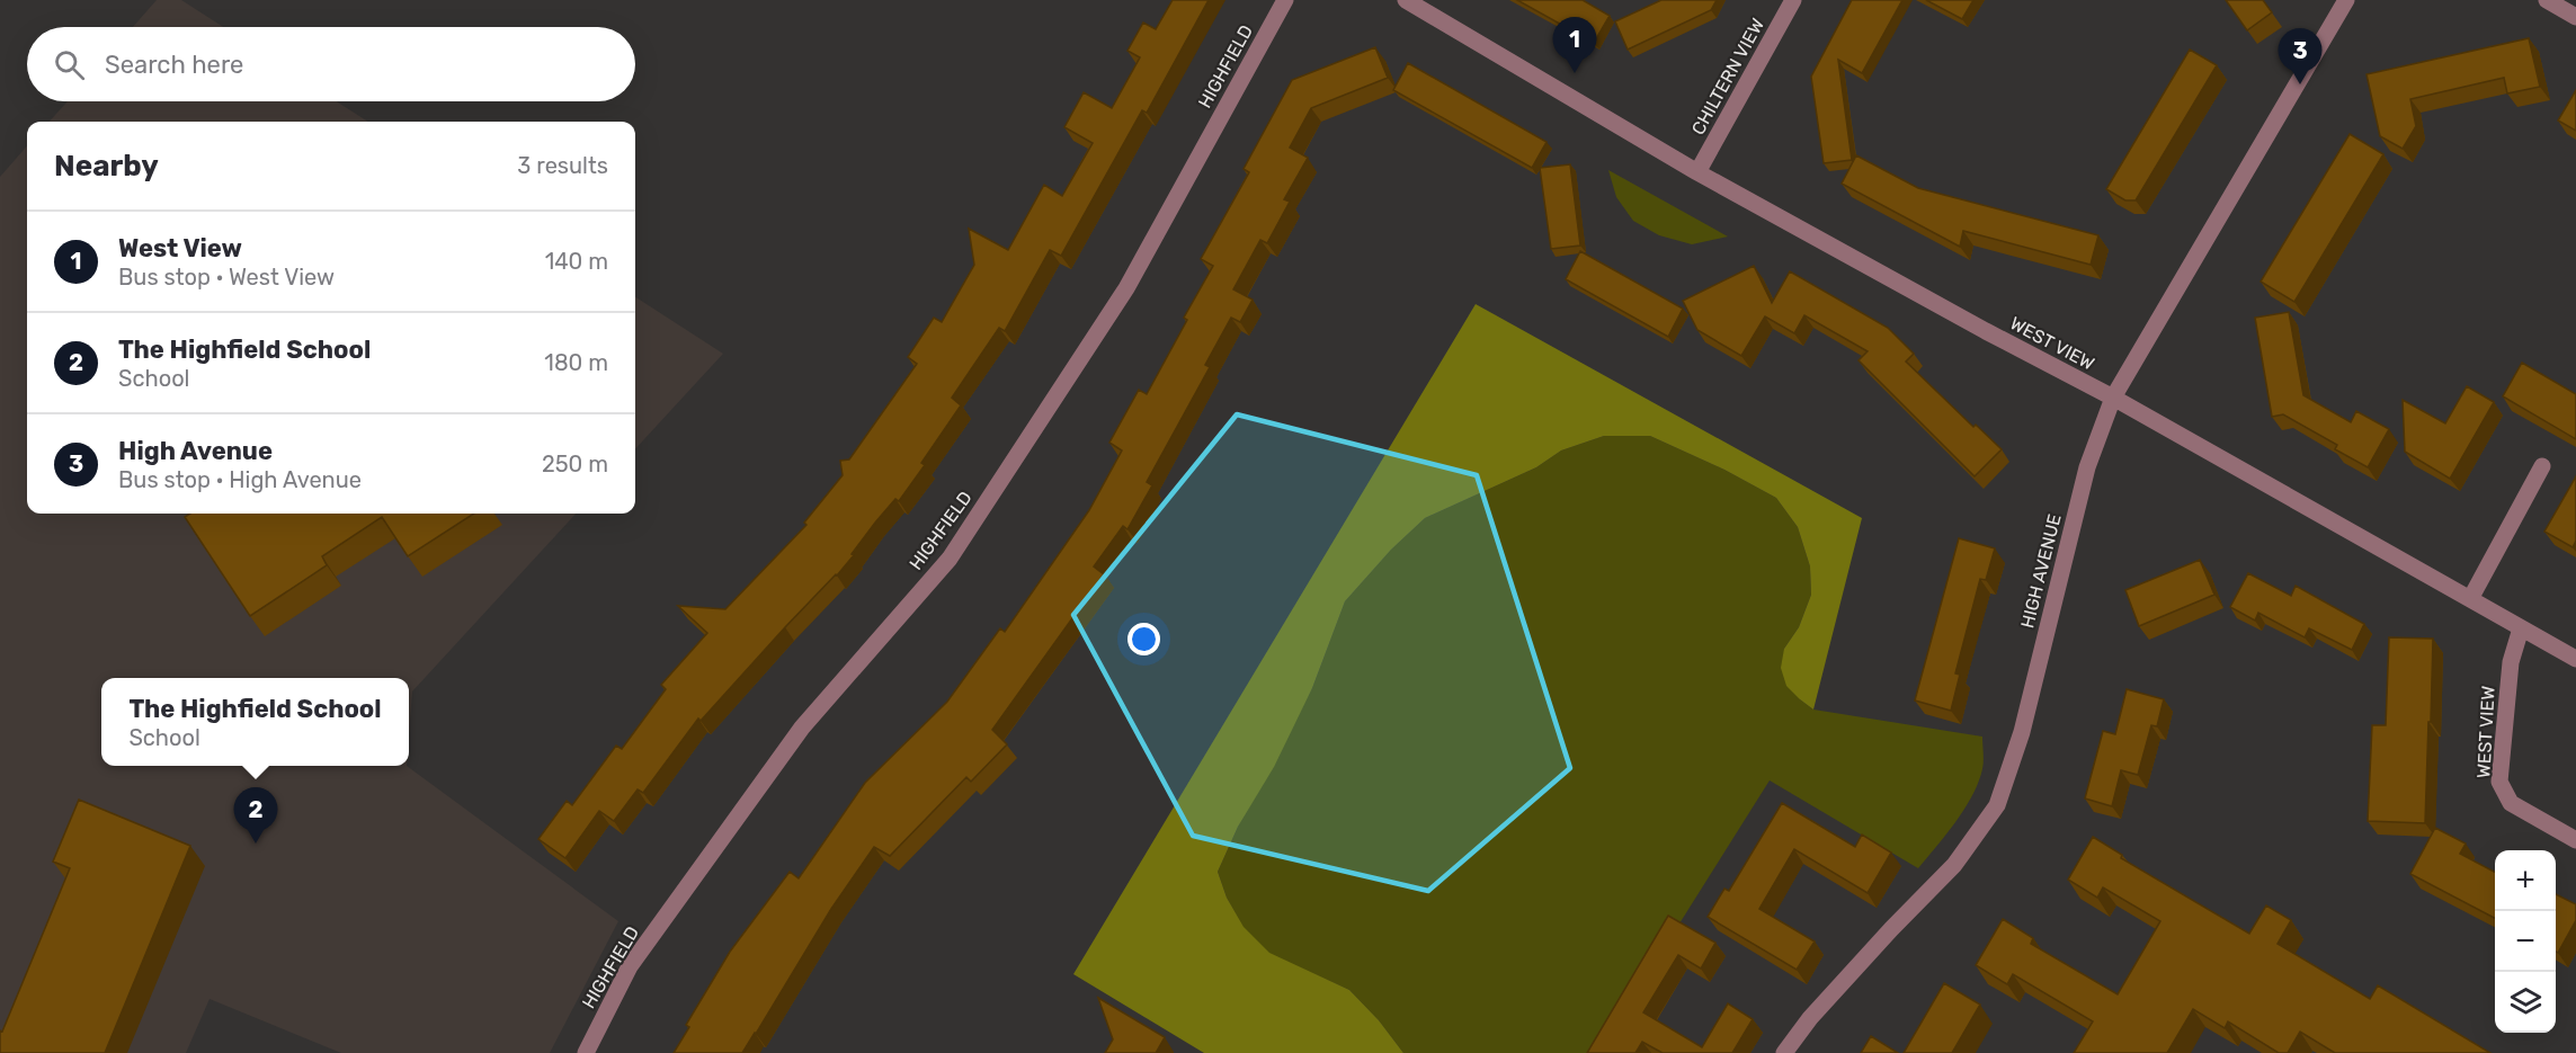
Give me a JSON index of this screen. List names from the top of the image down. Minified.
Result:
{"streets":{"street":["HIGHFIELD","CHILTERN VIEW","WEST VIEW","HIGH AVENUE"]},"crossings":[["CHILTERN VIEW","WEST VIEW"],["WEST VIEW","HIGH AVENUE"]],"page":{"pins":["1","3","2"],"search":"Search here","heading":["Nearby","3 results"],"list":[{"mark":"1","name":"West View","note":"Bus stop · West View","value":"140 m"},{"mark":"2","name":"The Highfield School","note":"School","value":"180 m"},{"mark":"3","name":"High Avenue","note":"Bus stop · High Avenue","value":"250 m"}],"popup":["The Highfield School","School"],"map_buttons":["+","−"]}}
